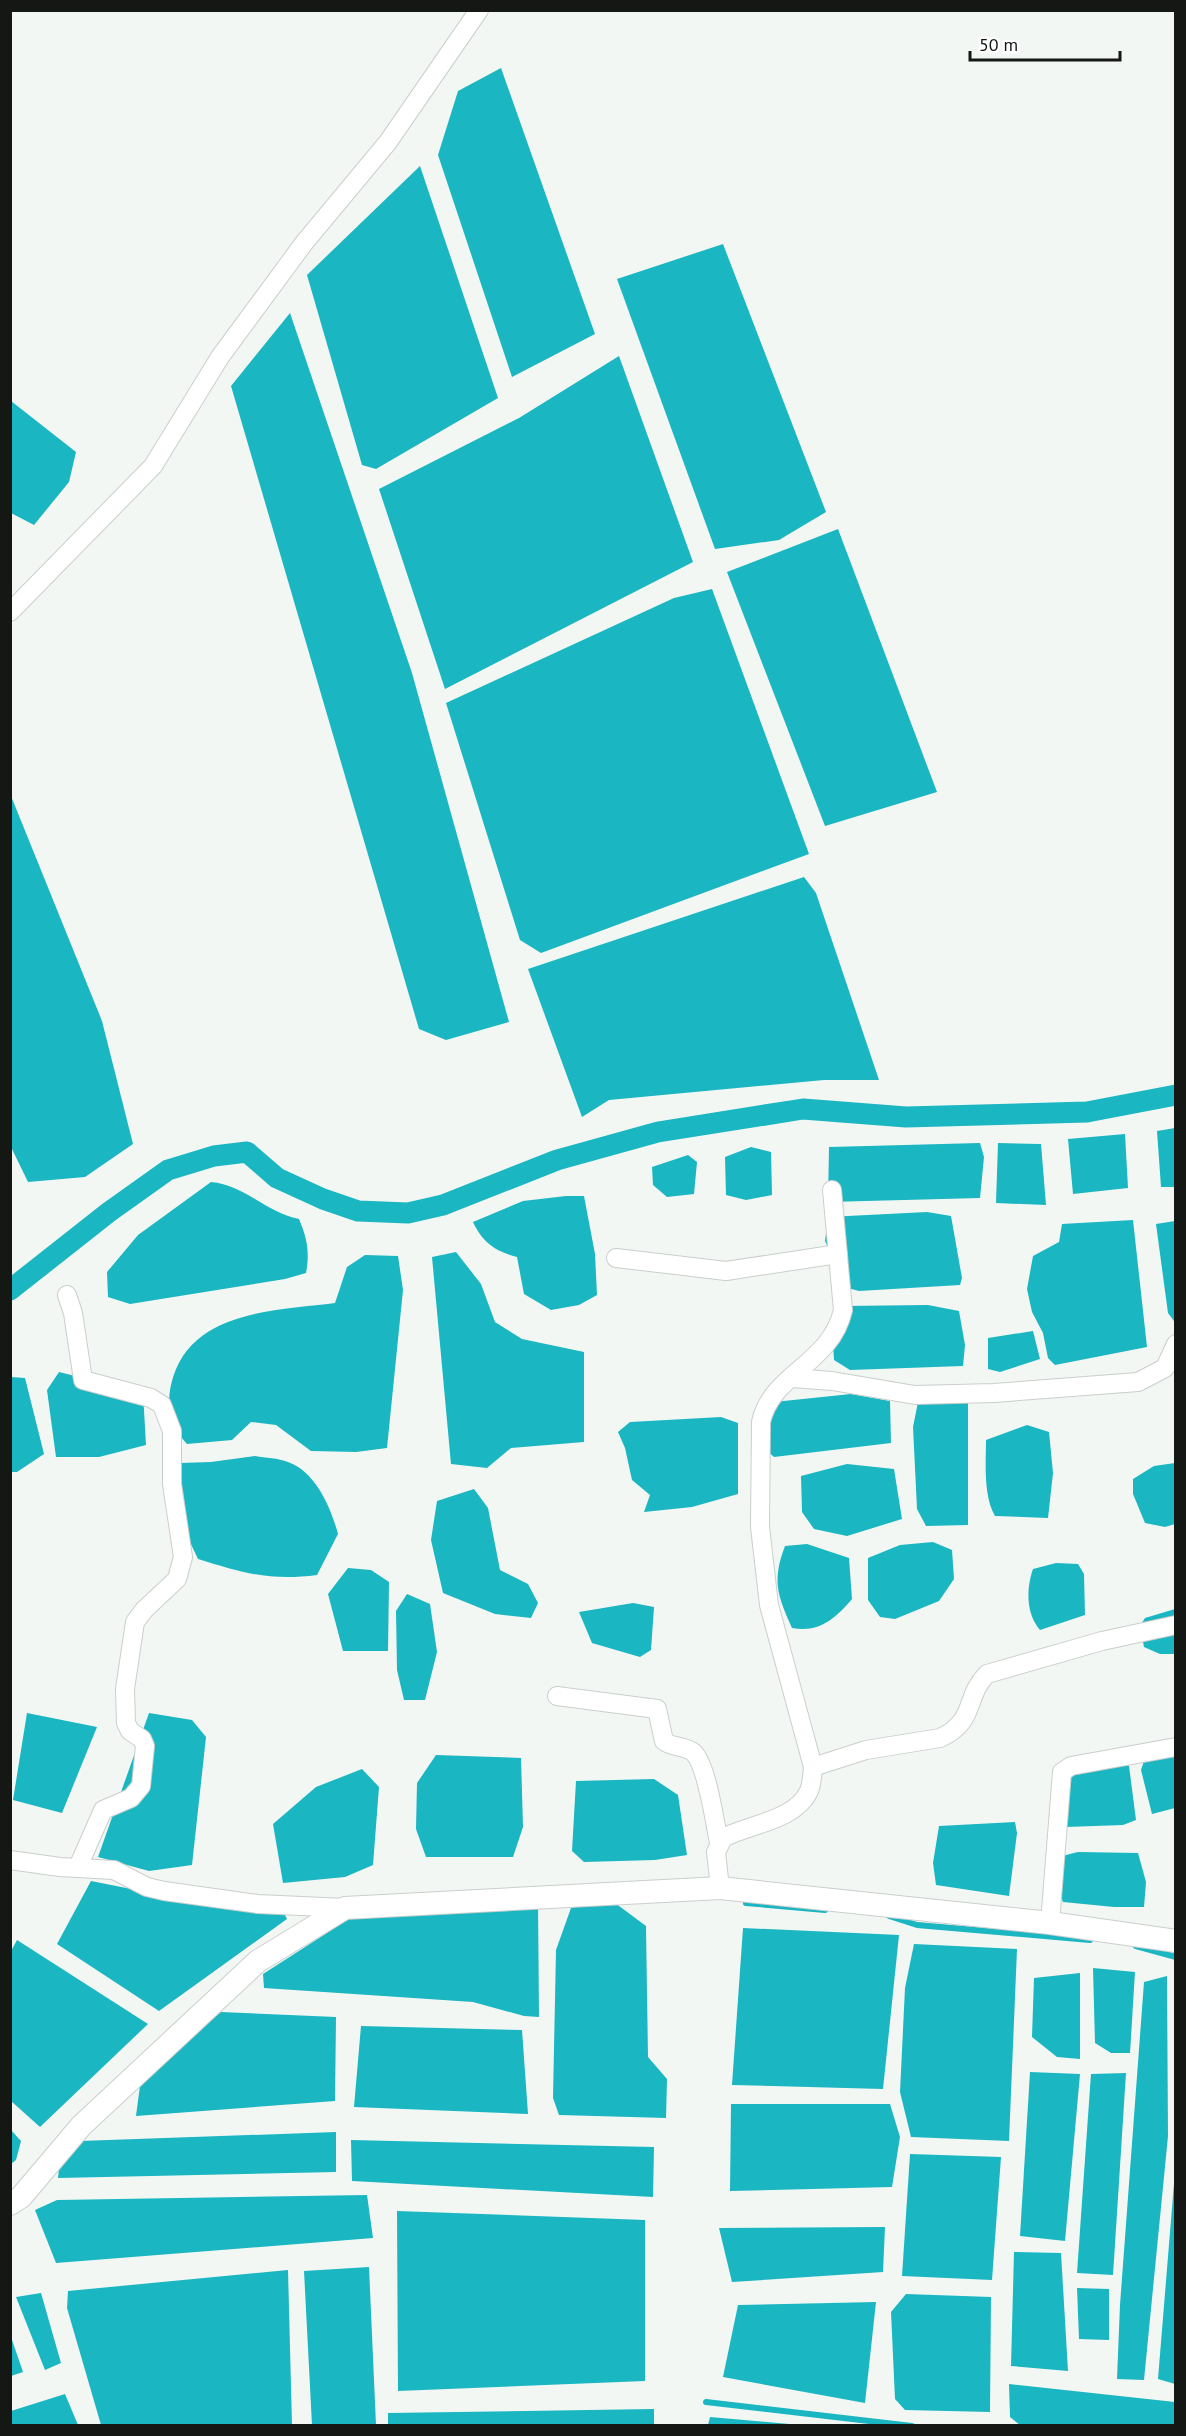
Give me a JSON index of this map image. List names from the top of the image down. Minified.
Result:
{"scale_bar":"50 m"}
